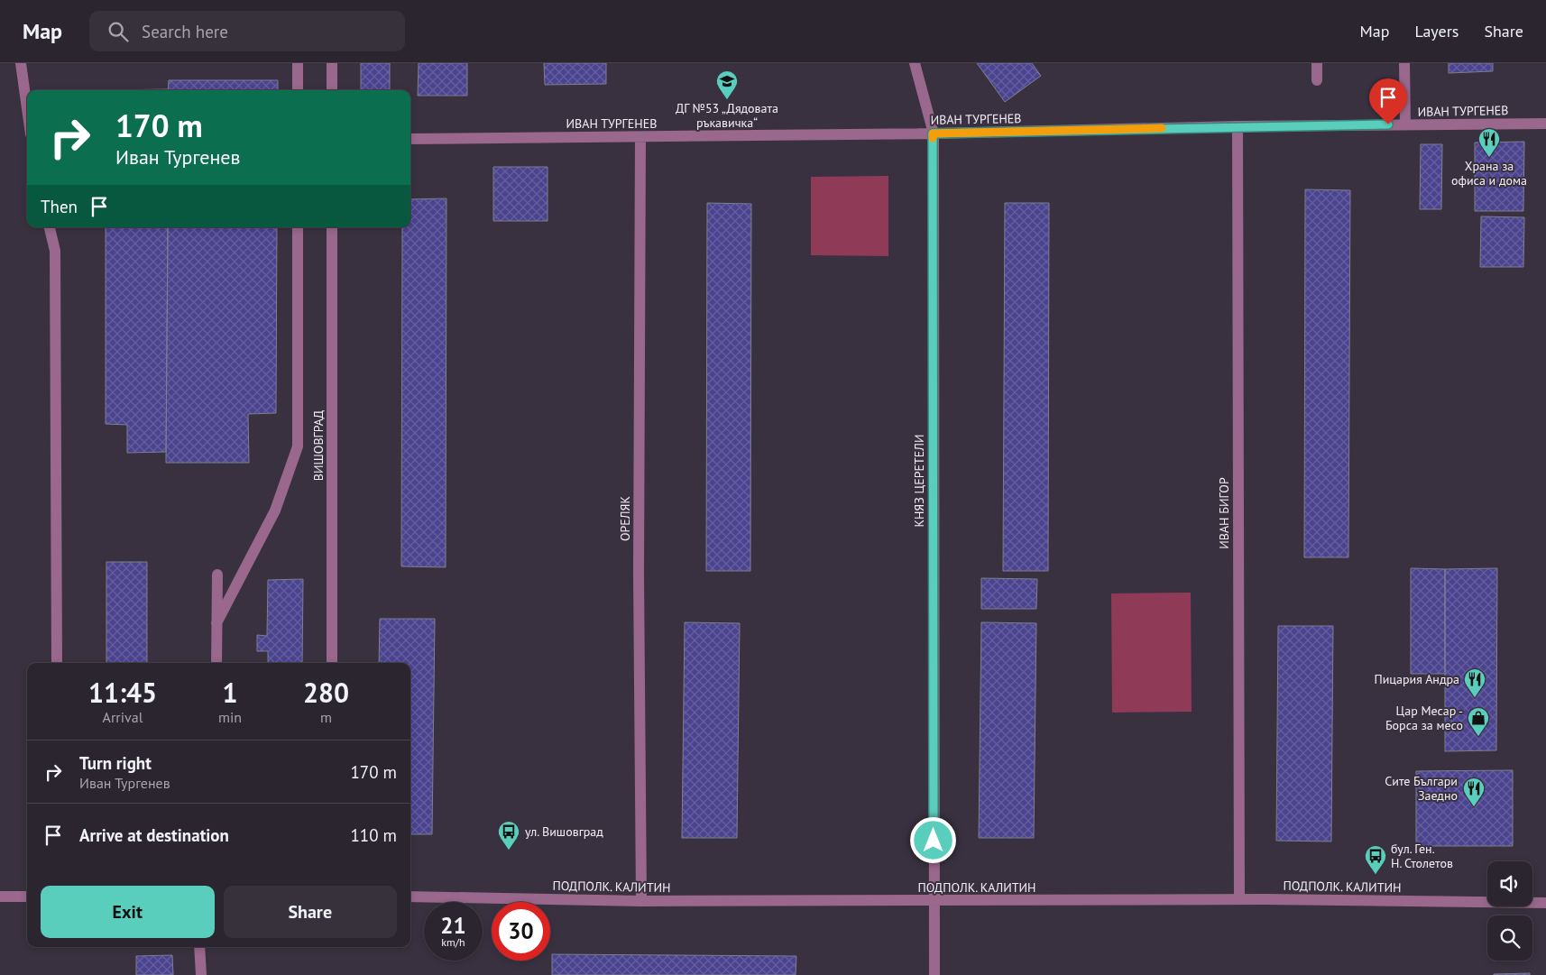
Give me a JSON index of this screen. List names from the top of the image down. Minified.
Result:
{"streets":{"street":["ИВАН ТУРГЕНЕВ","ВИШОВГРАД","КНЯЗ ЦЕРЕТЕЛИ","ИВАН БИГОР","ОРЕЛЯК","ПОДПОЛК. КАЛИТИН"]},"crossings":[["ИВАН ТУРГЕНЕВ","КНЯЗ ЦЕРЕТЕЛИ"],["ИВАН ТУРГЕНЕВ","ИВАН БИГОР"],["ИВАН ТУРГЕНЕВ","ОРЕЛЯК"],["КНЯЗ ЦЕРЕТЕЛИ","ПОДПОЛК. КАЛИТИН"],["ИВАН БИГОР","ПОДПОЛК. КАЛИТИН"],["ОРЕЛЯК","ПОДПОЛК. КАЛИТИН"]],"places":{"school or university":["ДГ №53 „Дядовата ръкавичка“"],"restaurant":["Храна за офиса и дома","Пицария Андра","Сите Българи Заедно"],"shop":["Цар Месар - Борса за месо"],"bus stop":["ул. Вишовград","бул. Ген. Н. Столетов"]},"page":{"header":"Map","search":"Search here","nav":["Map","Layers","Share"],"turn":["170 m","Иван Тургенев"],"then":"Then","eta":["11:45","Arrival","1","min","280","m"],"list":[{"name":"Turn right","note":"Иван Тургенев","value":"170 m"},{"name":"Arrive at destination","value":"110 m"}],"buttons":["Exit","Share"],"speed":"21 km/h","limit":"30"}}
